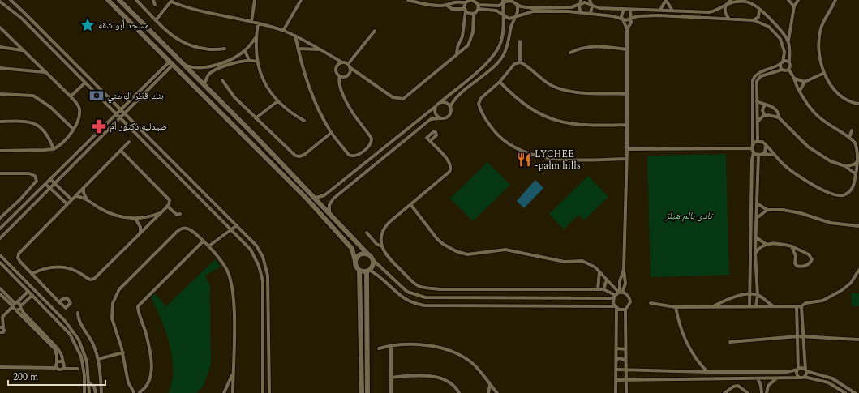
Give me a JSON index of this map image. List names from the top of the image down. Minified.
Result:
{"parks":["نادى بالم هيلز"],"places":{"place":["مسجد أبو شقه"],"bank":["بنك قطر الوطني"],"pharmacy":["صيدليه دكتور أم"],"restaurant":["LYCHEE -palm hills"]},"scale_bar":"200 m"}
